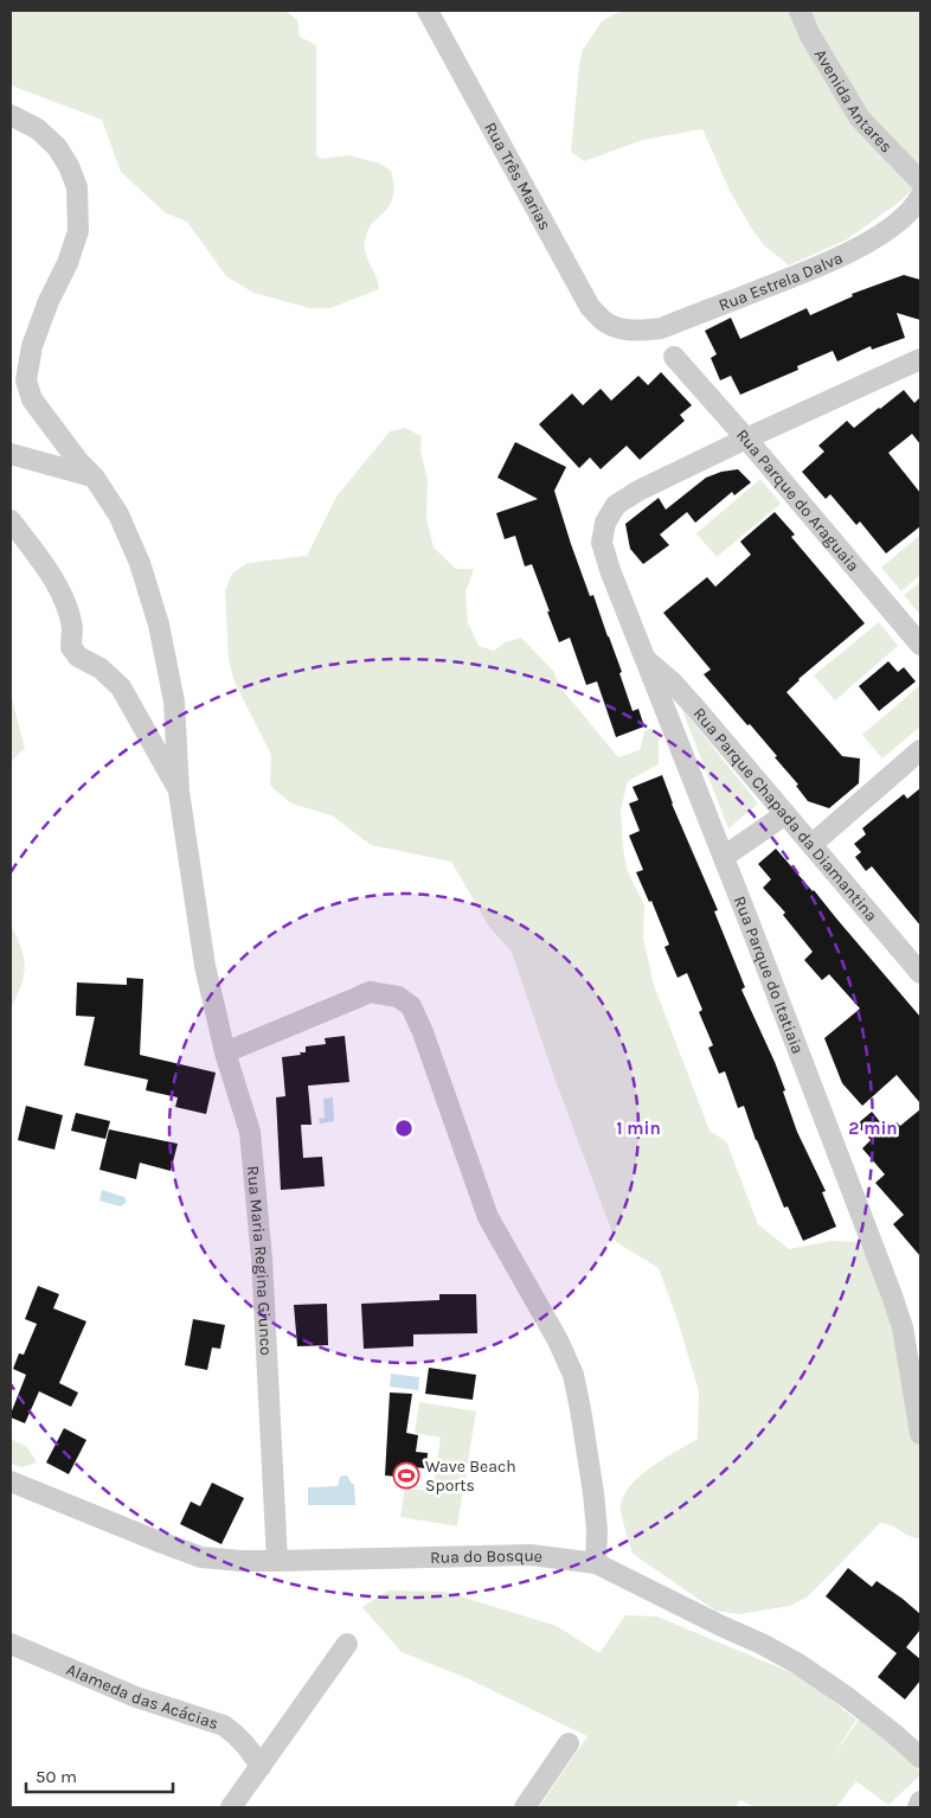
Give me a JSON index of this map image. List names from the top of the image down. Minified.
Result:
{"streets":{"street":["Avenida Antares","Rua Três Marias","Rua Estrela Dalva","Rua Parque do Araguaia","Rua Parque Chapada da Diamantina","Rua Parque do Itatiaia","Rua Maria Regina Giunco","Rua do Bosque","Alameda das Acácias"]},"crossings":[["Rua Três Marias","Rua Estrela Dalva"],["Rua Parque do Araguaia","Rua Parque do Itatiaia"],["Rua Parque Chapada da Diamantina","Rua Parque do Itatiaia"],["Rua Maria Regina Giunco","Rua do Bosque"]],"places":{"sports":["Wave Beach Sports"]},"scale_bar":"50 m","rings":["1 min","2 min"]}
